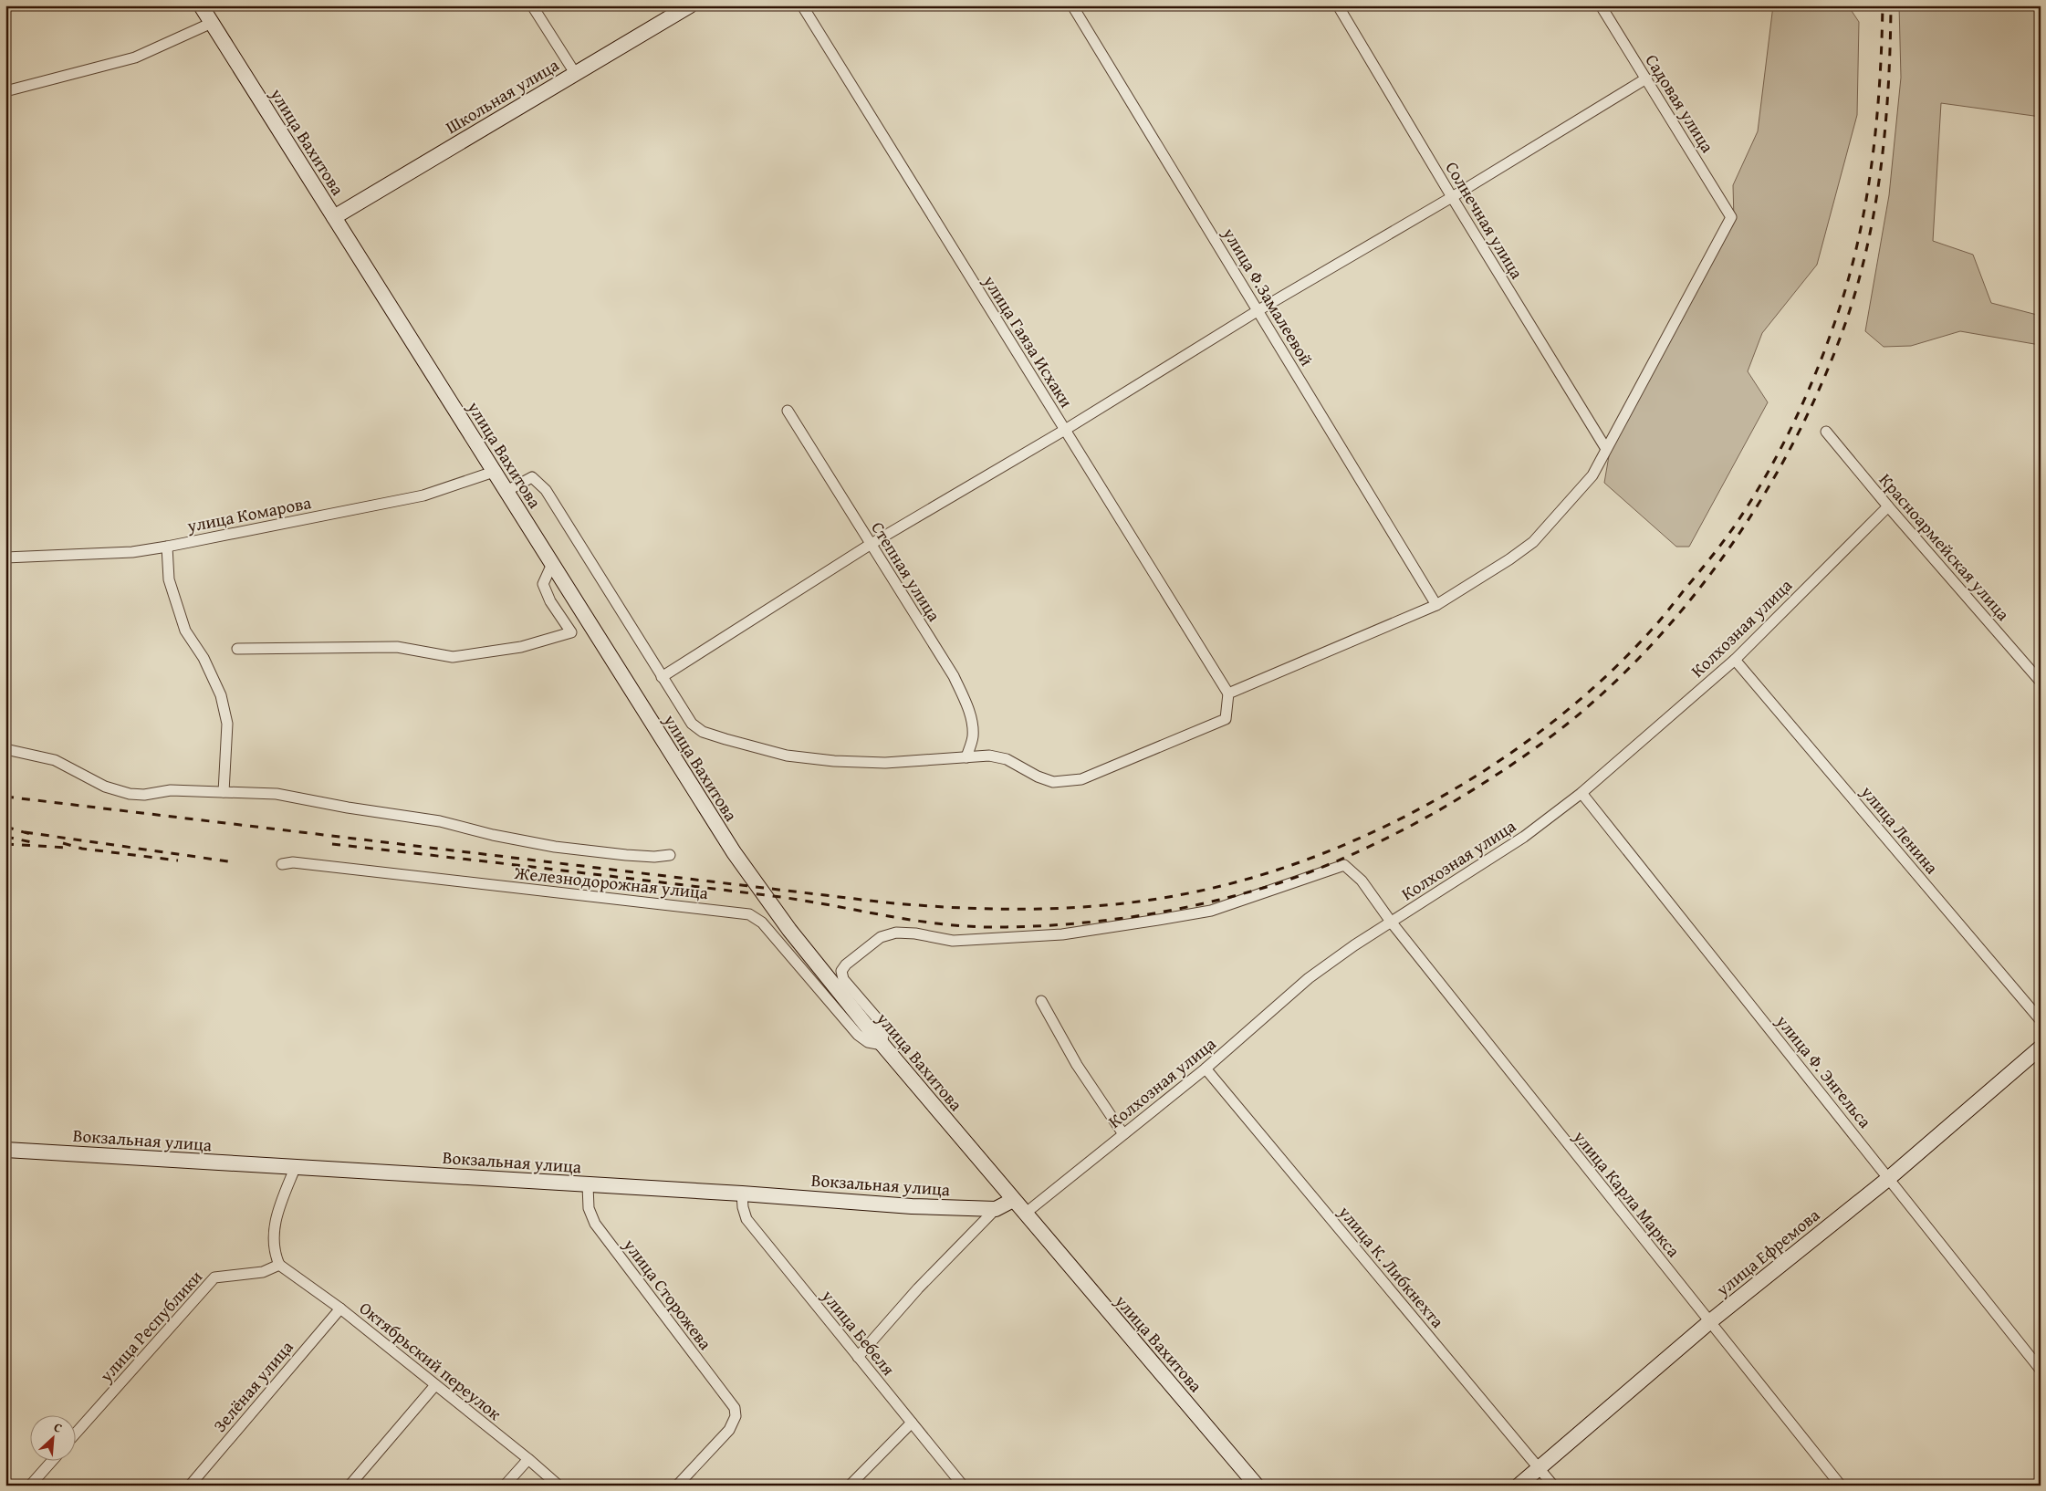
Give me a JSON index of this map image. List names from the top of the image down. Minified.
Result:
{"streets":{"street":["Школьная улица","Садовая улица","улица Вахитова","Солнечная улица","улица Ф.Замалеевой","улица Гаяза Исхаки","улица Комарова","Красноармейская улица","Степная улица","Колхозная улица","улица Ленина","Железнодорожная улица","улица Ф. Энгельса","Вокзальная улица","улица Карла Маркса","улица Ефремова","улица К. Либкнехта","улица Сторожева","улица Республики","улица Бебеля","Октябрьский переулок","Зелёная улица"]},"crossings":[["Школьная улица","улица Вахитова"],["Садовая улица","Солнечная улица"],["улица Вахитова","улица Комарова"],["улица Вахитова","Колхозная улица"],["улица Вахитова","Железнодорожная улица"],["улица Вахитова","Вокзальная улица"],["улица Вахитова","улица Карла Маркса"],["Красноармейская улица","Колхозная улица"],["Колхозная улица","улица Ленина"],["Колхозная улица","улица Ф. Энгельса"],["Колхозная улица","улица Карла Маркса"],["Колхозная улица","улица К. Либкнехта"],["Железнодорожная улица","улица Карла Маркса"],["улица Ф. Энгельса","улица Ефремова"],["Вокзальная улица","улица Сторожева"],["Вокзальная улица","улица Бебеля"],["улица Карла Маркса","улица Ефремова"],["улица Ефремова","улица К. Либкнехта"],["улица Республики","Октябрьский переулок"],["Октябрьский переулок","Зелёная улица"]],"north":"top right"}
